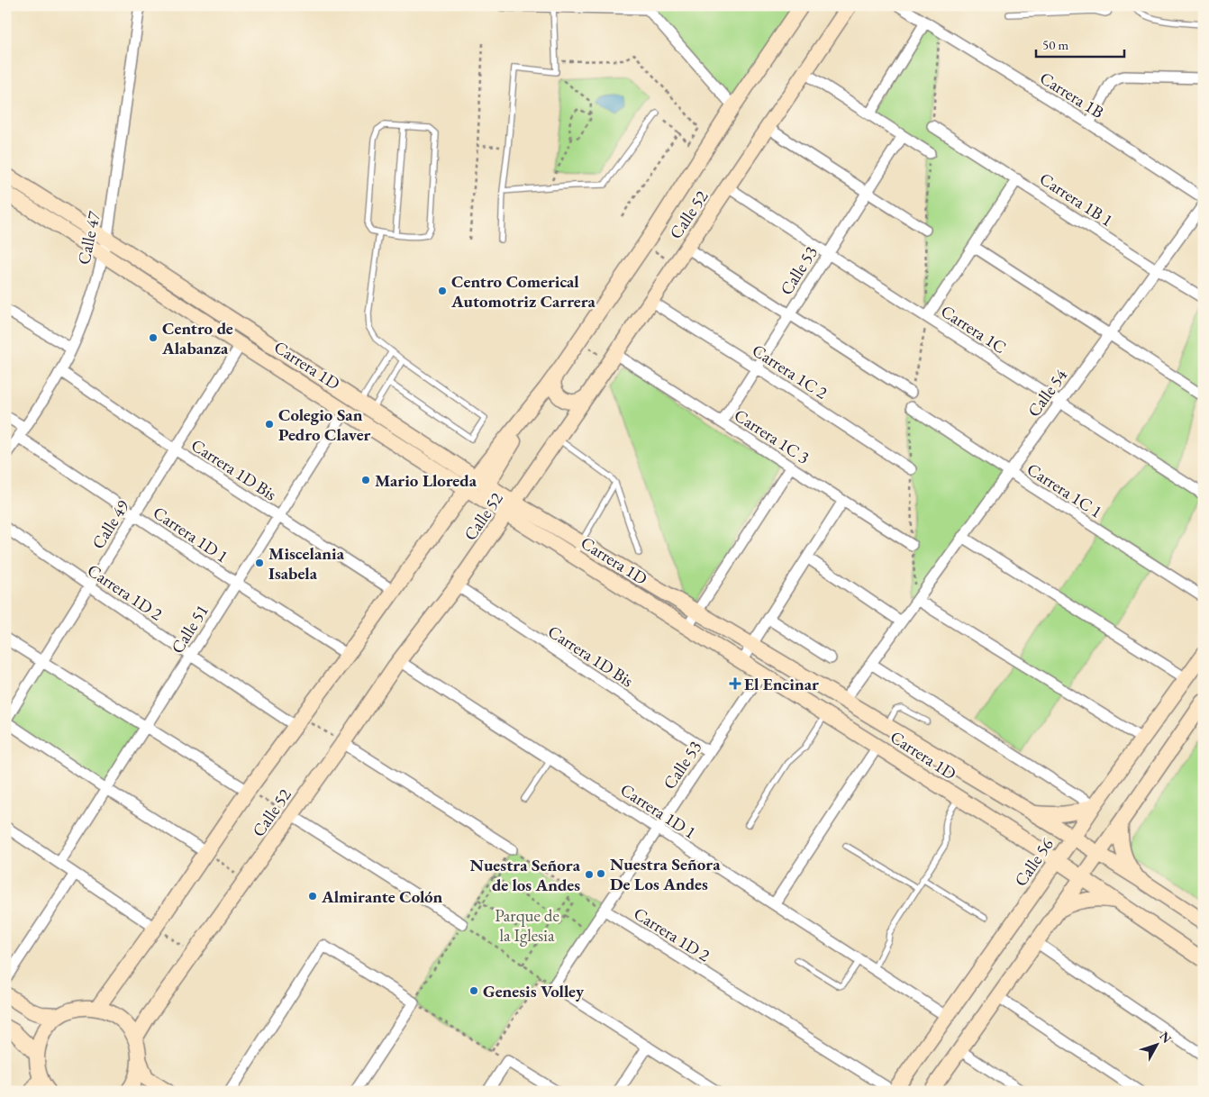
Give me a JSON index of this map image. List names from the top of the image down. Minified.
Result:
{"streets":{"street":["Carrera 1B","Carrera 1B 1","Calle 52","Calle 47","Calle 53","Carrera 1C","Carrera 1D","Carrera 1C 2","Calle 54","Carrera 1C 3","Carrera 1D Bis","Carrera 1C 1","Calle 49","Carrera 1D 1","Carrera 1D 2","Calle 51","Calle 56"]},"crossings":[["Carrera 1B 1","Calle 54"],["Calle 52","Carrera 1C"],["Calle 52","Carrera 1D"],["Calle 52","Carrera 1C 2"],["Calle 52","Carrera 1C 3"],["Calle 52","Carrera 1D Bis"],["Calle 52","Carrera 1D 1"],["Calle 52","Carrera 1D 2"],["Calle 47","Carrera 1D"],["Calle 47","Carrera 1D Bis"],["Calle 47","Carrera 1D 1"],["Calle 53","Carrera 1C"],["Calle 53","Carrera 1D"],["Calle 53","Carrera 1C 2"],["Calle 53","Carrera 1C 3"],["Calle 53","Carrera 1D Bis"],["Calle 53","Carrera 1D 1"],["Calle 53","Carrera 1D 2"],["Carrera 1C","Calle 54"],["Carrera 1D","Calle 54"],["Carrera 1D","Calle 49"],["Carrera 1D","Calle 51"],["Carrera 1D","Calle 56"],["Calle 54","Carrera 1C 1"],["Carrera 1D Bis","Calle 49"],["Carrera 1D Bis","Calle 51"],["Calle 49","Carrera 1D 1"],["Calle 49","Carrera 1D 2"],["Carrera 1D 1","Calle 51"],["Carrera 1D 1","Calle 56"],["Carrera 1D 2","Calle 51"],["Carrera 1D 2","Calle 56"]],"parks":["Parque de la Iglesia"],"places":{"other":["Centro Comerical Automotriz Carrera","Centro de Alabanza","Colegio San Pedro Claver","Mario Lloreda","Miscelania Isabela","Nuestra Señora De Los Andes","Nuestra Señora de los Andes","Almirante Colón","Genesis Volley"],"health":["El Encinar"]},"scale_bar":"50 m","north":"top right"}
